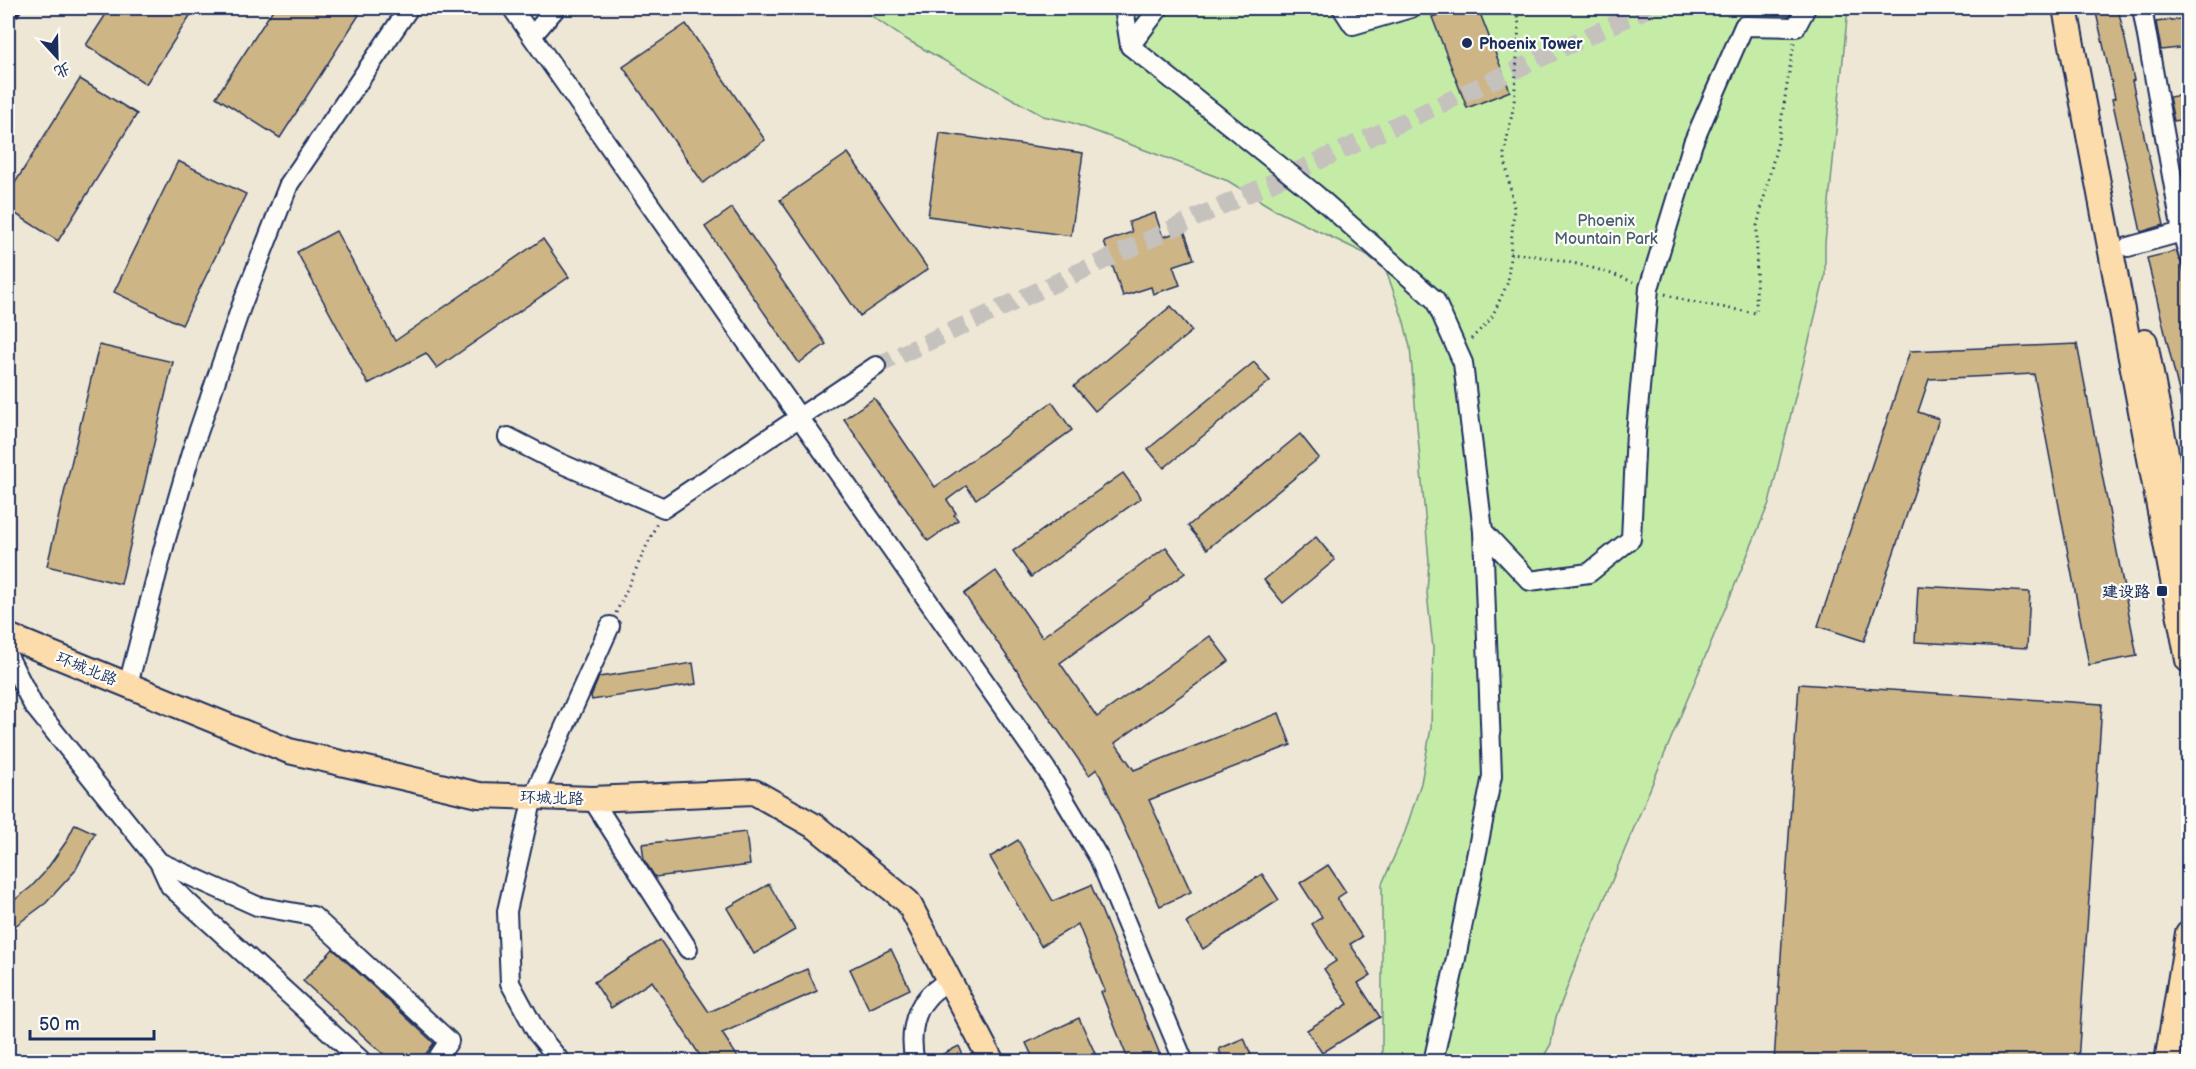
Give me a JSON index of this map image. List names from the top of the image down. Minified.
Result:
{"streets":{"main road":["环城北路"]},"parks":["Phoenix Mountain Park"],"places":{"other":["Phoenix Tower"],"transit":["建设路"]},"scale_bar":"50 m","north":"bottom"}
